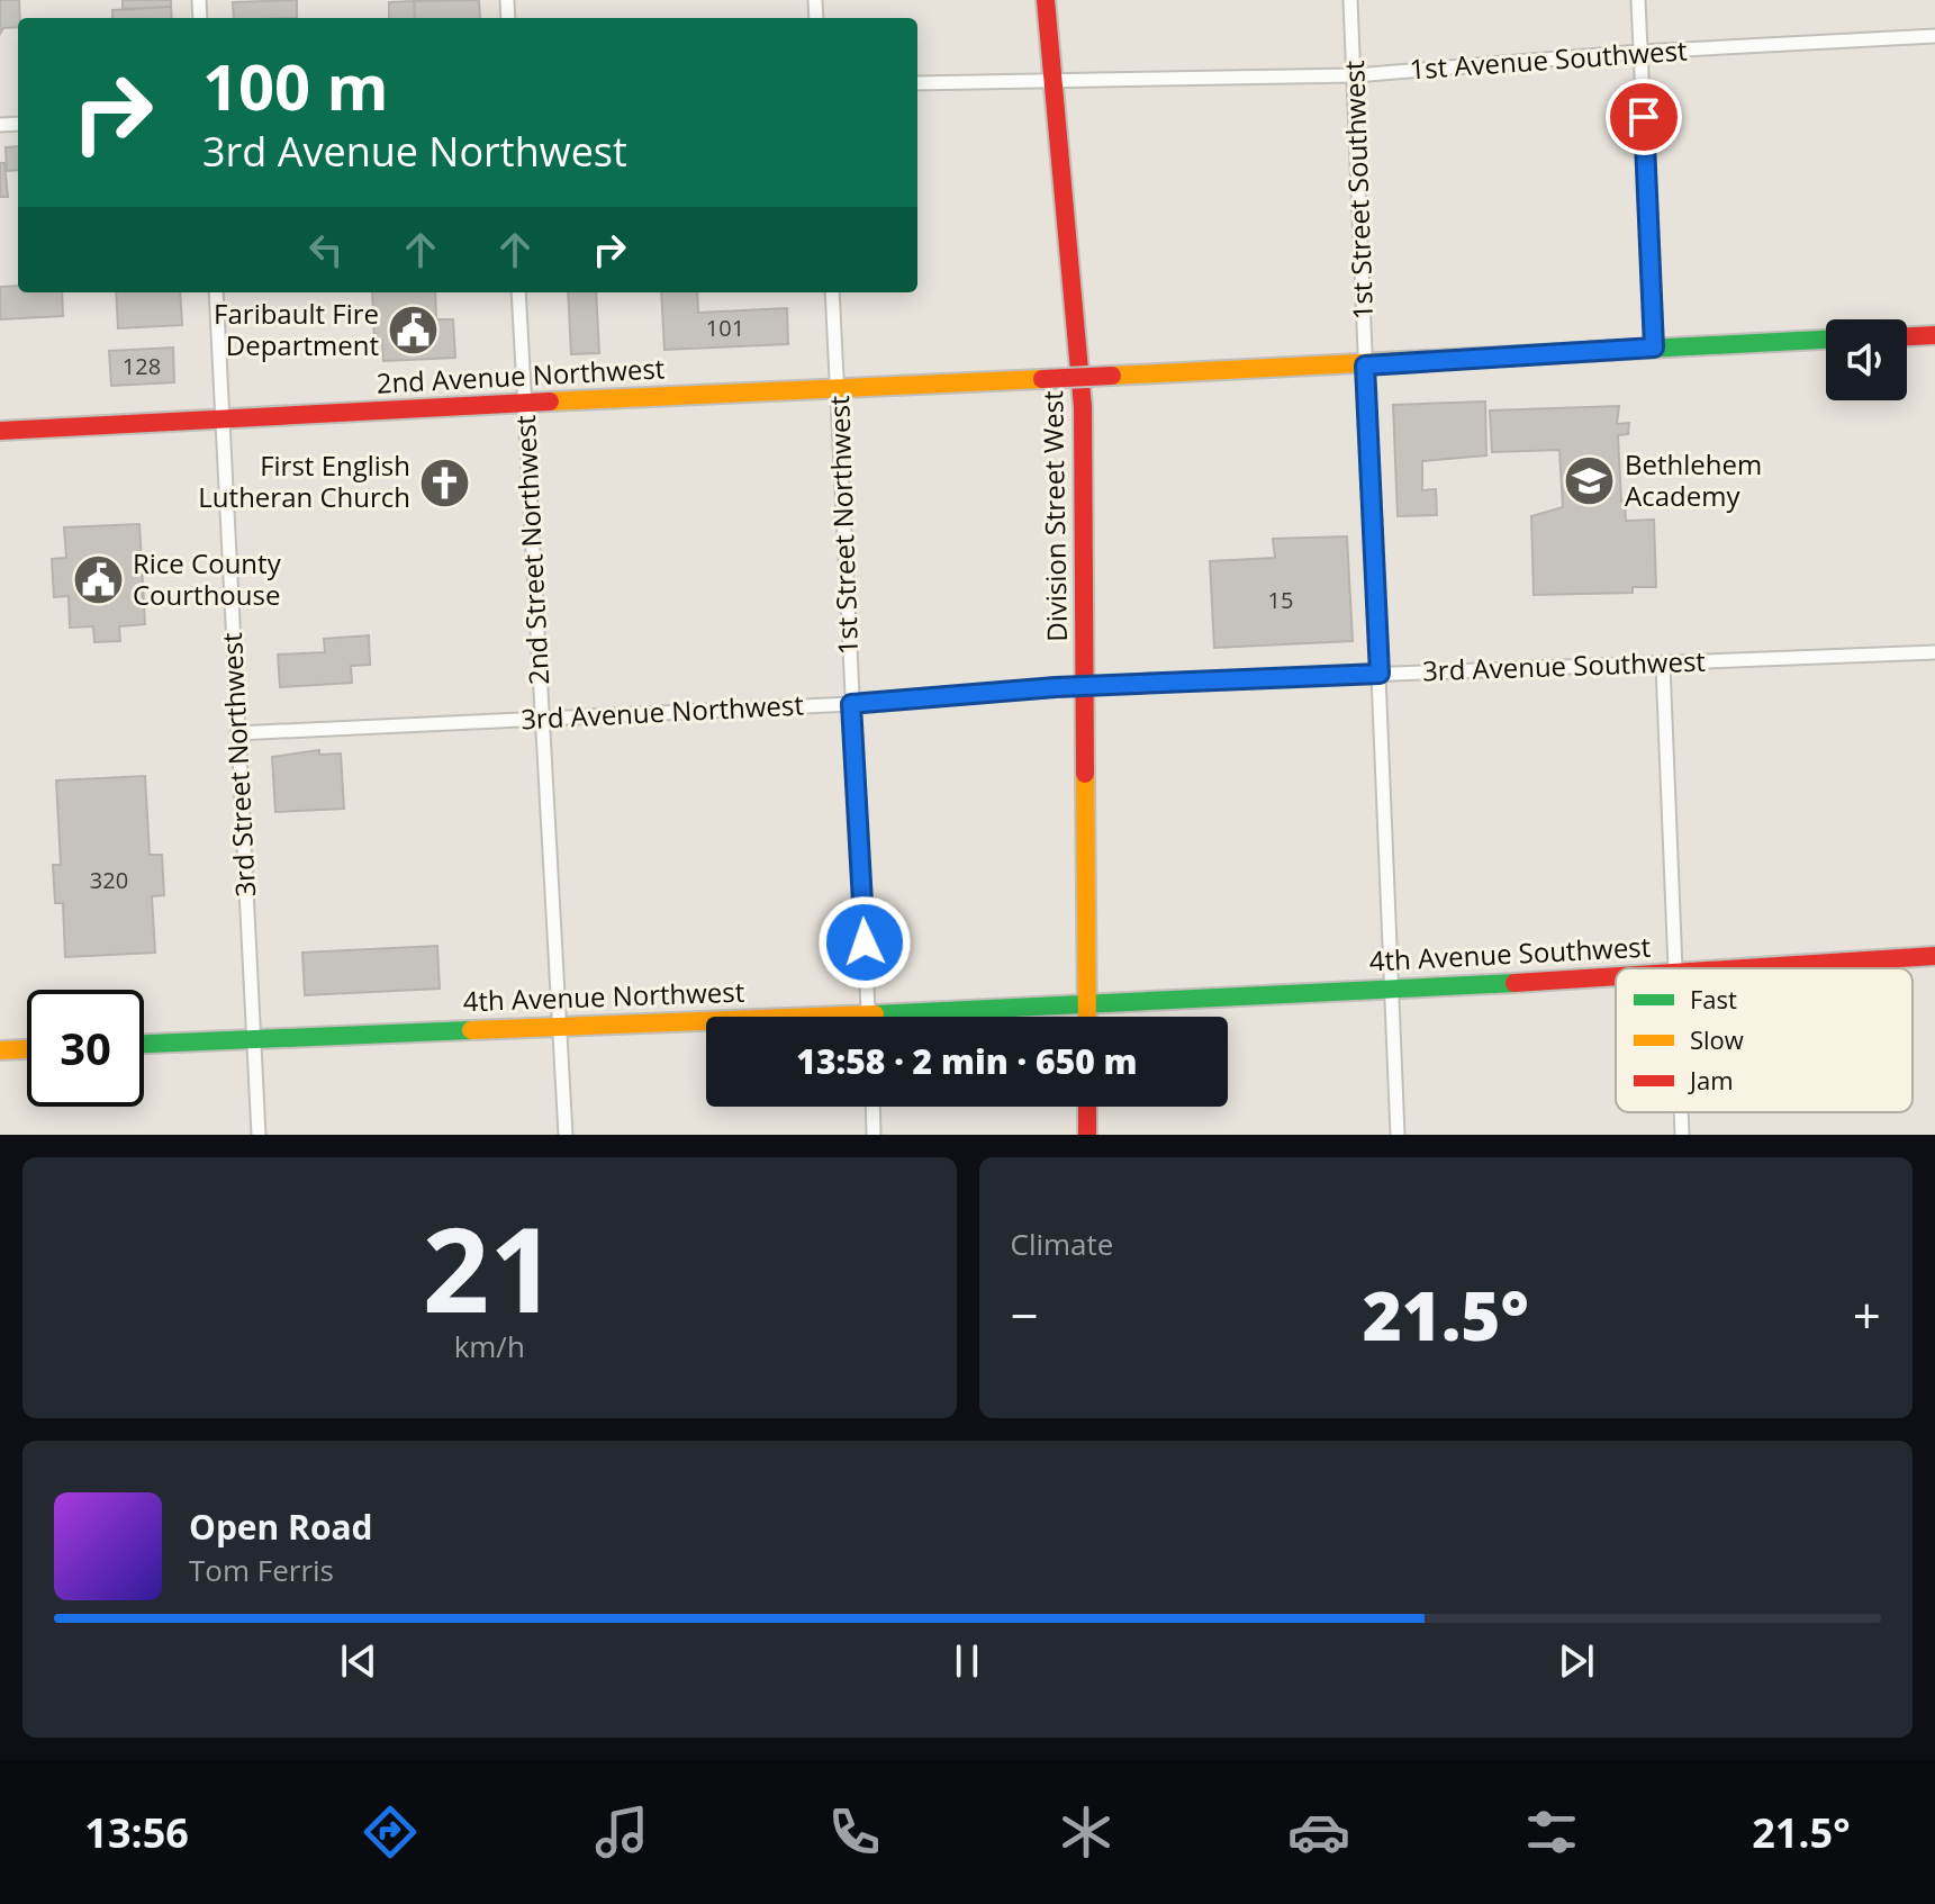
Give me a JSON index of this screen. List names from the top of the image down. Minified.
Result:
{"streets":{"street":["1st Avenue Southwest","1st Street Southwest","2nd Avenue Northwest","Division Street West","1st Street Northwest","2nd Street Northwest","3rd Avenue Southwest","3rd Avenue Northwest","3rd Street Northwest","4th Avenue Southwest","4th Avenue Northwest"]},"crossings":[["1st Avenue Southwest","1st Street Southwest"],["1st Avenue Southwest","Division Street West"],["1st Street Southwest","2nd Avenue Northwest"],["1st Street Southwest","3rd Avenue Southwest"],["1st Street Southwest","4th Avenue Southwest"],["2nd Avenue Northwest","1st Street Northwest"],["2nd Avenue Northwest","2nd Street Northwest"],["2nd Avenue Northwest","3rd Street Northwest"],["Division Street West","3rd Avenue Southwest"],["Division Street West","3rd Avenue Northwest"],["Division Street West","4th Avenue Southwest"],["Division Street West","4th Avenue Northwest"],["1st Street Northwest","3rd Avenue Northwest"],["2nd Street Northwest","3rd Avenue Northwest"],["2nd Street Northwest","4th Avenue Northwest"],["3rd Avenue Southwest","3rd Avenue Northwest"],["3rd Avenue Northwest","3rd Street Northwest"],["3rd Street Northwest","4th Avenue Northwest"],["4th Avenue Southwest","4th Avenue Northwest"]],"places":{"public building":["Faribault Fire Department","Rice County Courthouse"],"school or university":["Bethlehem Academy"],"church":["First English Lutheran Church"]},"house_numbers":["101","128","15","320"],"legend":["Fast","Slow","Jam"],"page":{"turn":["100 m","3rd Avenue Northwest"],"limit":"30","trip":"13:58 · 2 min · 650 m","tile":[["21","km/h"],"Climate"],"heat":["−","21.5°","+"],"song":["Open Road","Tom Ferris"],"tabs":["13:56","21.5°"]}}
